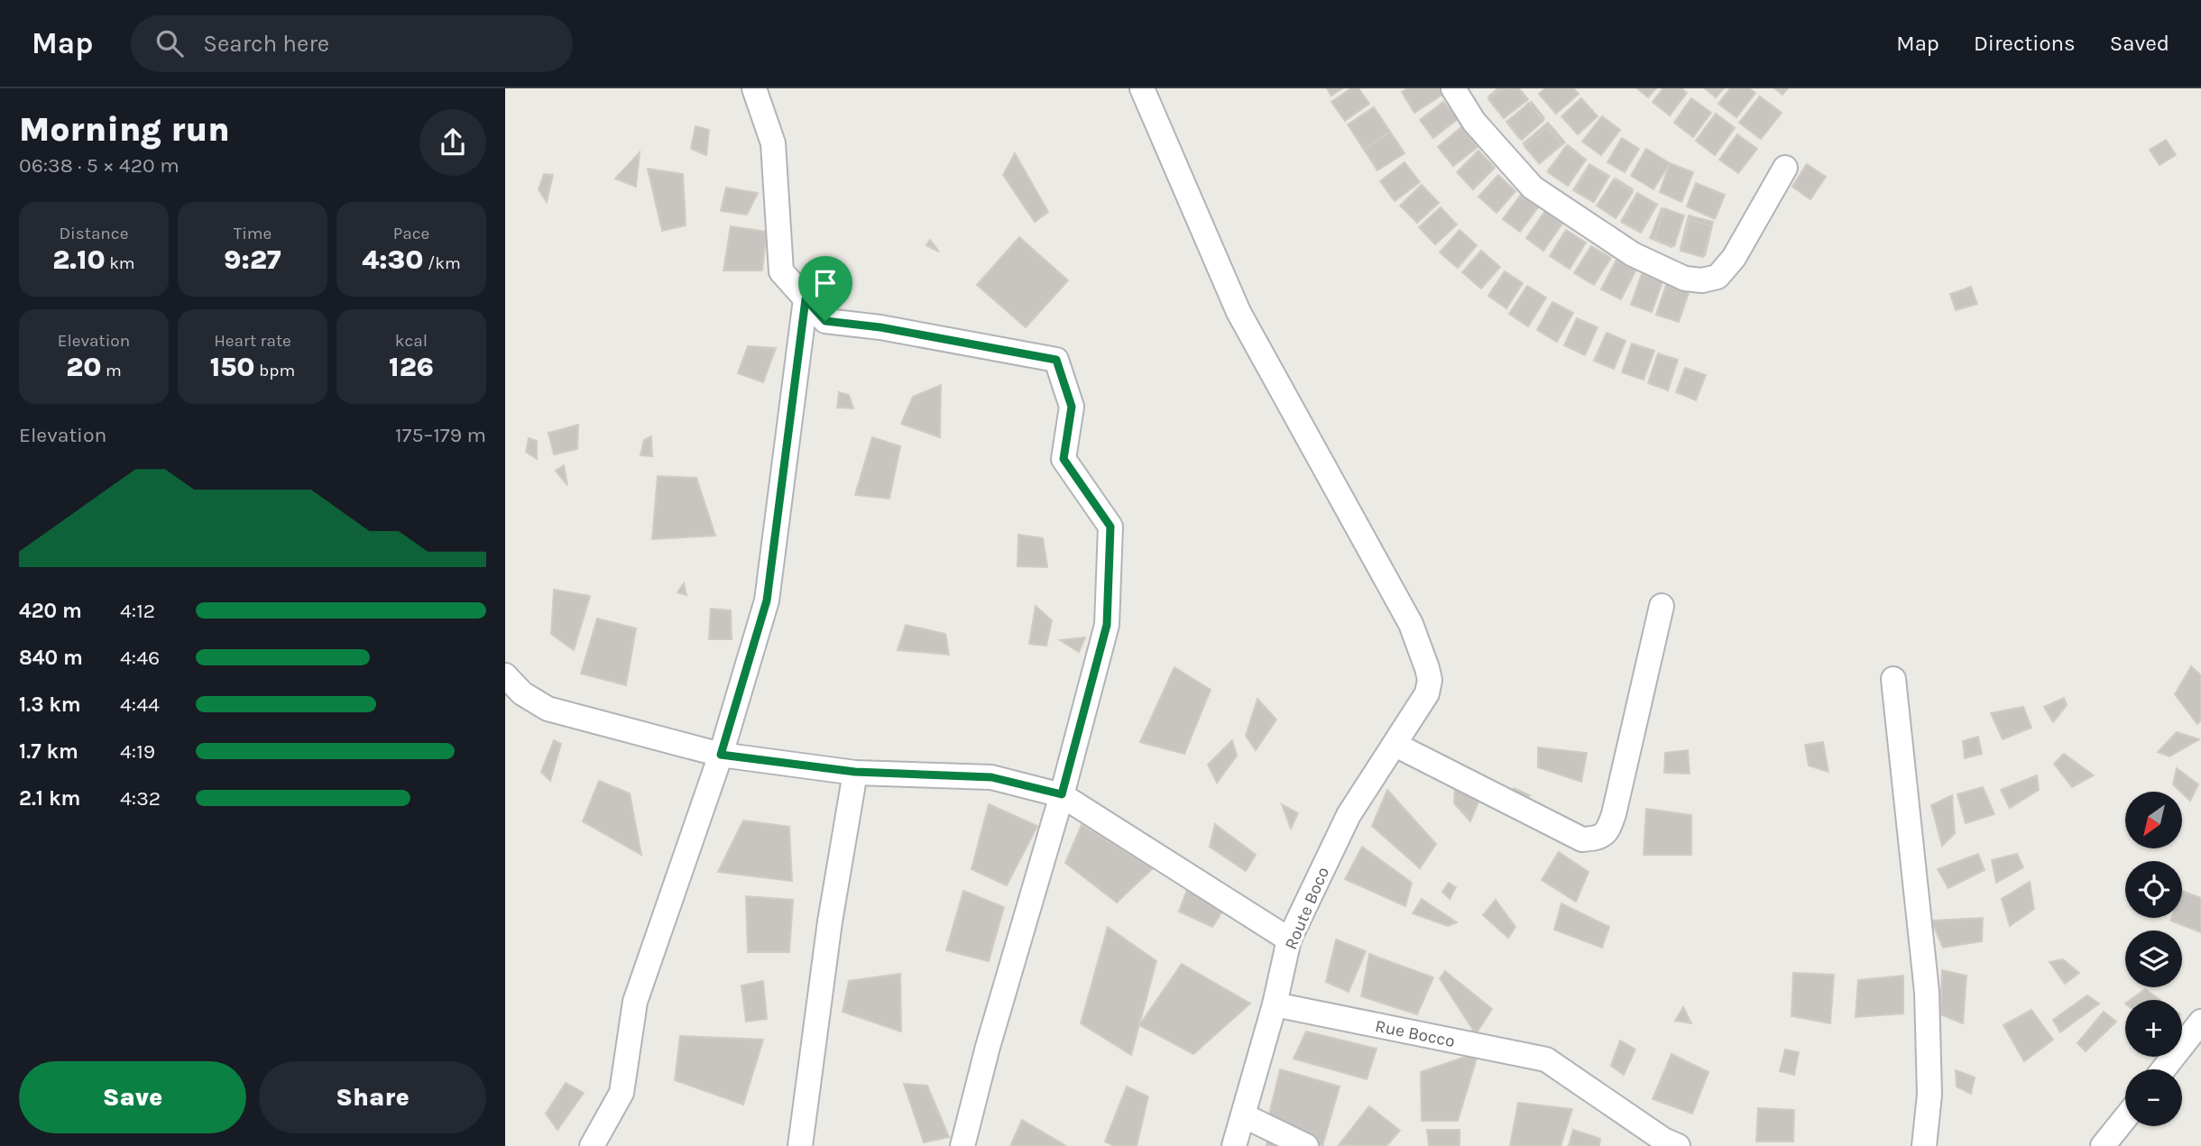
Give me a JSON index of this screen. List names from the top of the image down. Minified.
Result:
{"streets":{"street":["Route Boco","Rue Bocco"]},"crossings":[["Route Boco","Rue Bocco"]],"north":"bottom left","page":{"header":"Map","search":"Search here","nav":["Map","Directions","Saved"],"heading":["Morning run","06:38 · 5 × 420 m"],"stats":[["Distance","2.10 km"],["Time","9:27"],["Pace","4:30 /km"],["Elevation","20 m"],["Heart rate","150 bpm"],["kcal","126"]],"chart":["Elevation","175–179 m"],"list":[{"name":"420 m","note":"4:12"},{"name":"840 m","note":"4:46"},{"name":"1.3 km","note":"4:44"},{"name":"1.7 km","note":"4:19"},{"name":"2.1 km","note":"4:32"}],"map_buttons":["+","−"],"buttons":["Save","Share"]}}
